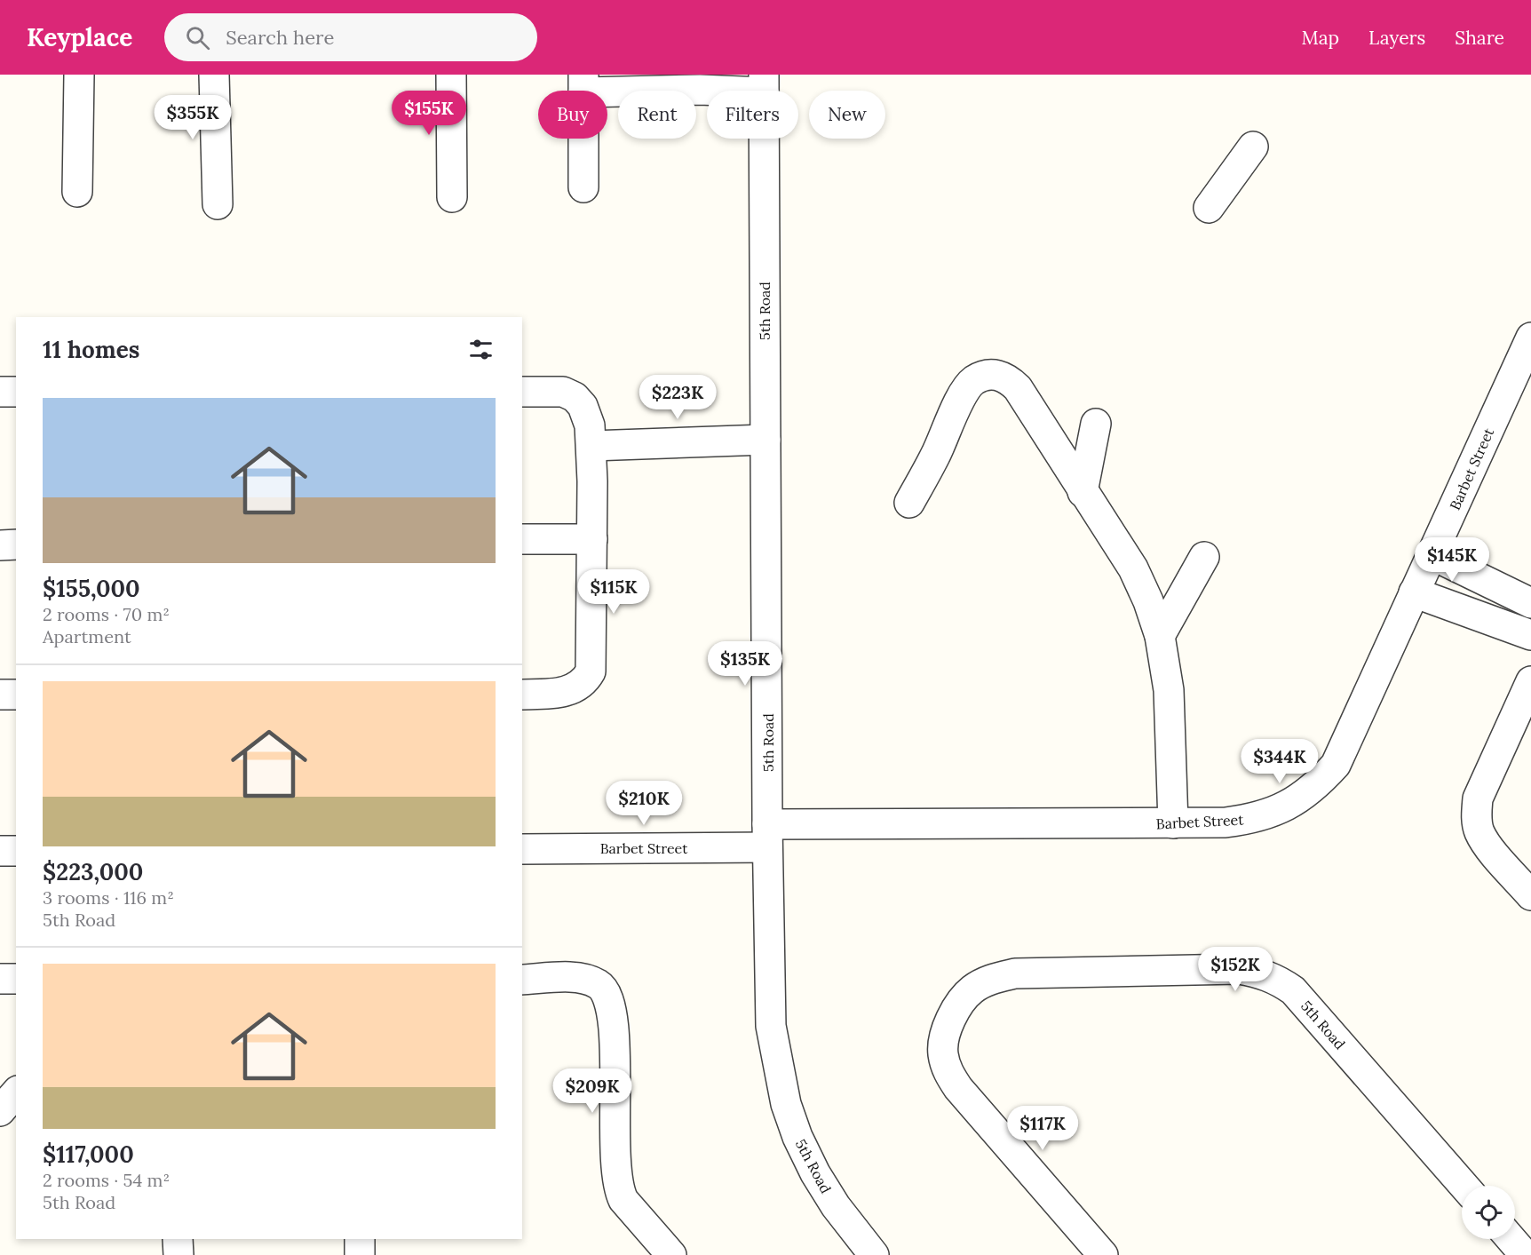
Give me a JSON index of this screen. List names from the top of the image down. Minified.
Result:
{"streets":{"street":["5th Road","Barbet Street"]},"crossings":[["5th Road","Barbet Street"]],"page":{"header":"Keyplace","search":"Search here","nav":["Map","Layers","Share"],"price":["$155K","$355K","$223K","$145K","$115K","$135K","$344K","$210K","$152K","$209K","$117K"],"chip":["Buy","Rent","Filters","New"],"heading":"11 homes","list":[{"name":"$155,000","note":"2 rooms · 70 m² · Apartment"},{"name":"$223,000","note":"3 rooms · 116 m² · 5th Road"},{"name":"$117,000","note":"2 rooms · 54 m² · 5th Road"}]}}
